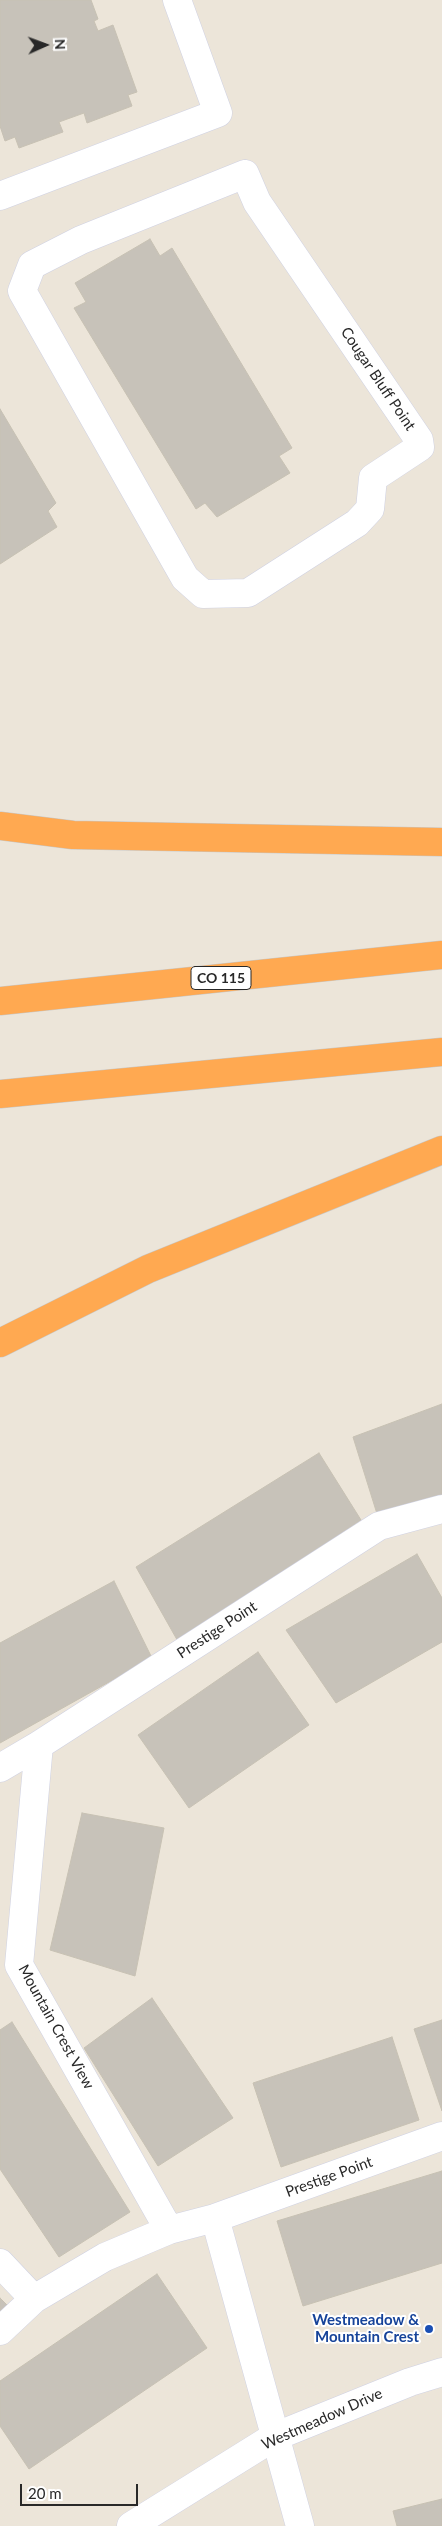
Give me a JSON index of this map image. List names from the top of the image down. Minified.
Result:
{"streets":{"highway":["CO 115"],"street":["Cougar Bluff Point","Prestige Point","Mountain Crest View","Westmeadow Drive"]},"crossings":[["Prestige Point","Mountain Crest View"]],"places":["Westmeadow & Mountain Crest"],"scale_bar":"20 m","north":"right"}
